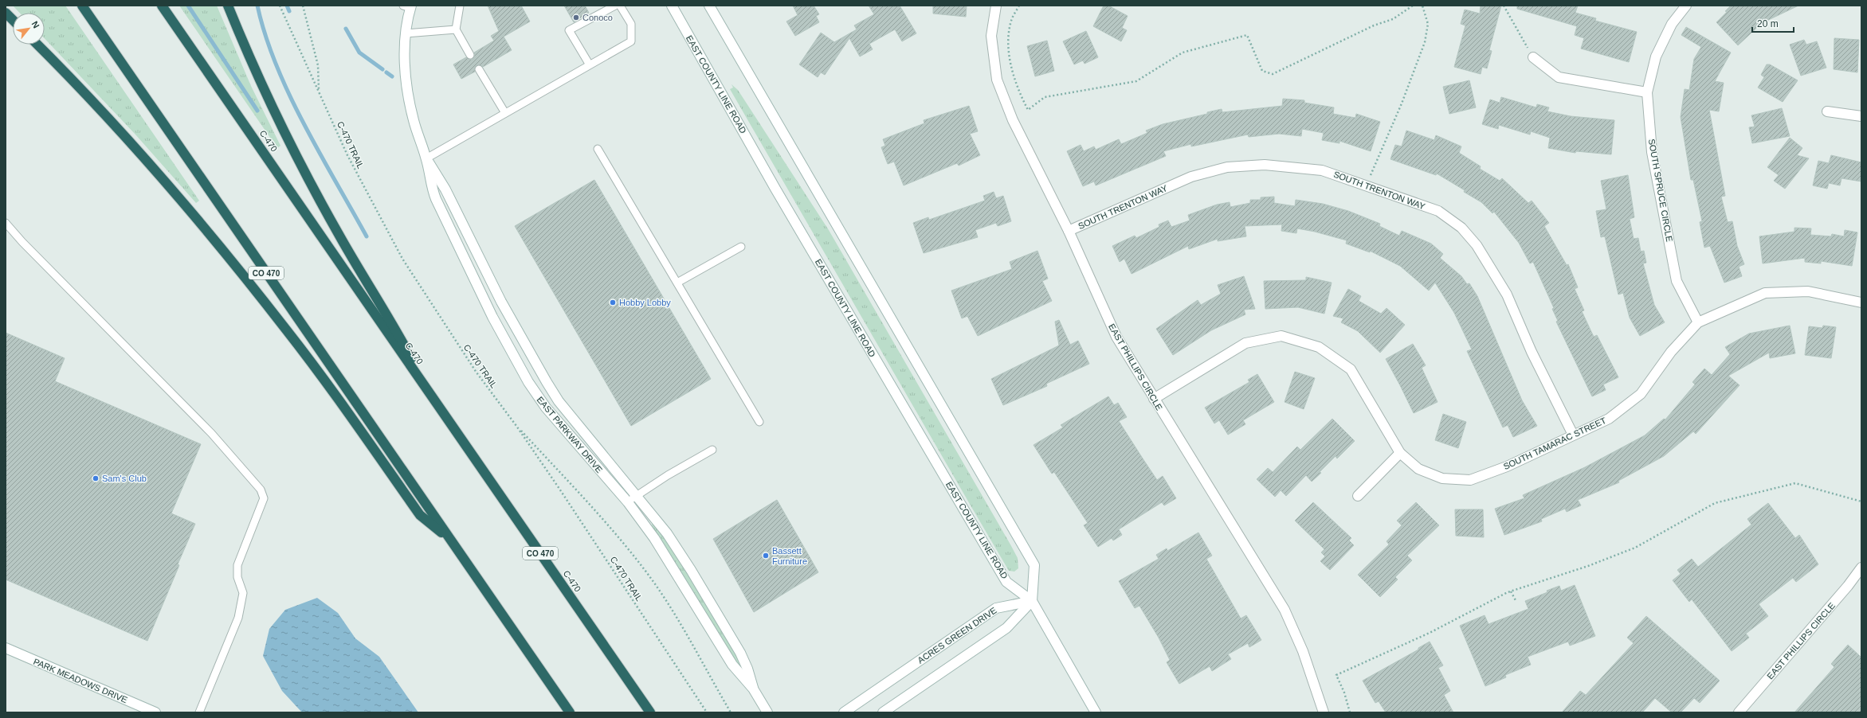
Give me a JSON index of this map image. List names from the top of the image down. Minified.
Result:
{"streets":{"highway":["C-470","CO 470"],"street":["EAST COUNTY LINE ROAD","SOUTH TRENTON WAY","SOUTH SPRUCE CIRCLE","EAST PHILLIPS CIRCLE","EAST PARKWAY DRIVE","SOUTH TAMARAC STREET","ACRES GREEN DRIVE","PARK MEADOWS DRIVE"],"path":["C-470 TRAIL"]},"crossings":[["EAST COUNTY LINE ROAD","ACRES GREEN DRIVE"],["SOUTH TRENTON WAY","EAST PHILLIPS CIRCLE"],["SOUTH TRENTON WAY","SOUTH TAMARAC STREET"],["SOUTH SPRUCE CIRCLE","SOUTH TAMARAC STREET"],["EAST PHILLIPS CIRCLE","SOUTH TAMARAC STREET"]],"places":["Conoco","Hobby Lobby","Sam's Club","Bassett Furniture"],"scale_bar":"20 m","north":"top right"}
